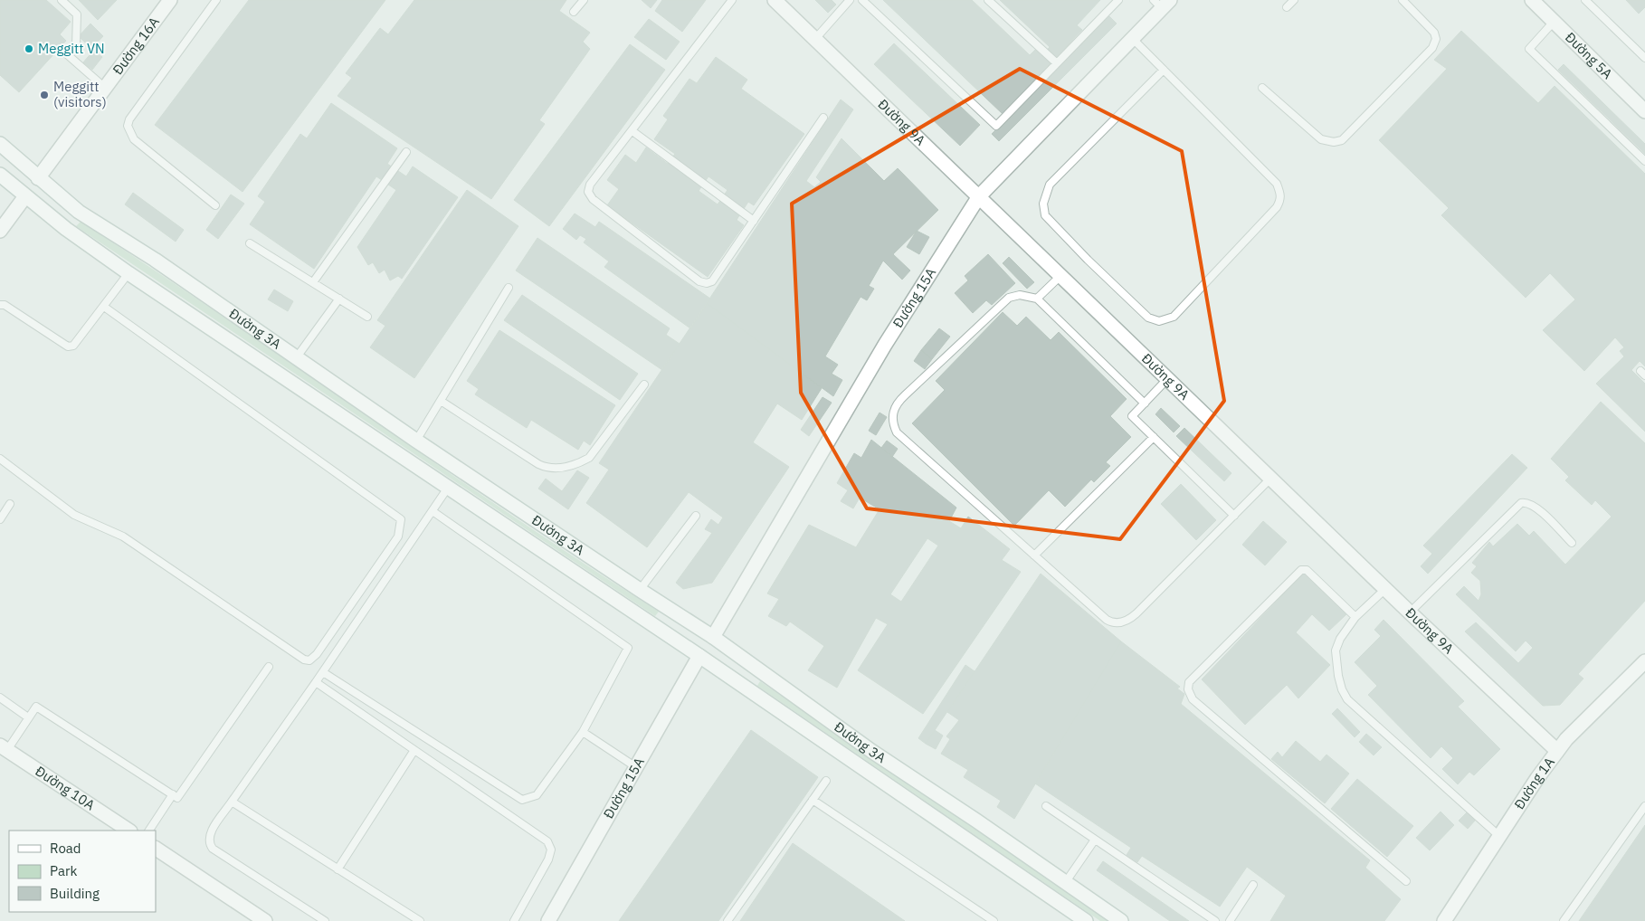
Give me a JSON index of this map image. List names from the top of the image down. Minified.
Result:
{"streets":{"street":["Đường 16A","Đường 5A","Đường 9A","Đường 15A","Đường 3A","Đường 1A","Đường 10A"]},"crossings":[["Đường 16A","Đường 3A"],["Đường 9A","Đường 15A"],["Đường 9A","Đường 1A"],["Đường 15A","Đường 3A"]],"places":["Meggitt VN","Meggitt (visitors)"],"legend":["Road","Park","Building"]}
